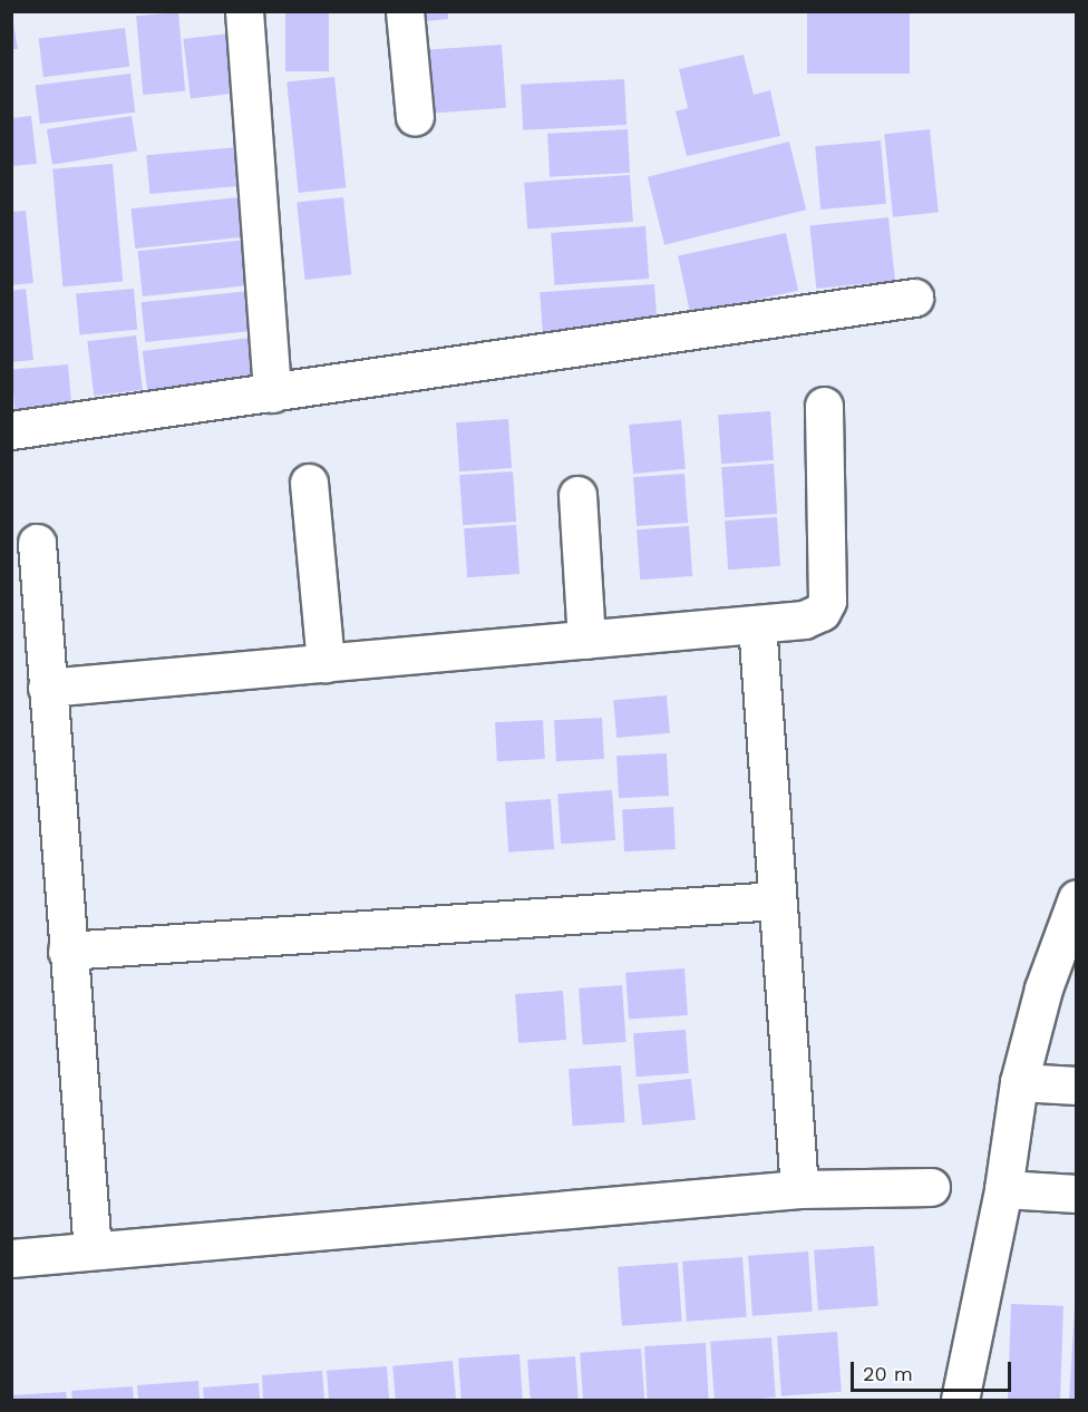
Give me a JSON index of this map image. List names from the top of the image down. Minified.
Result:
{"scale_bar":"20 m"}
